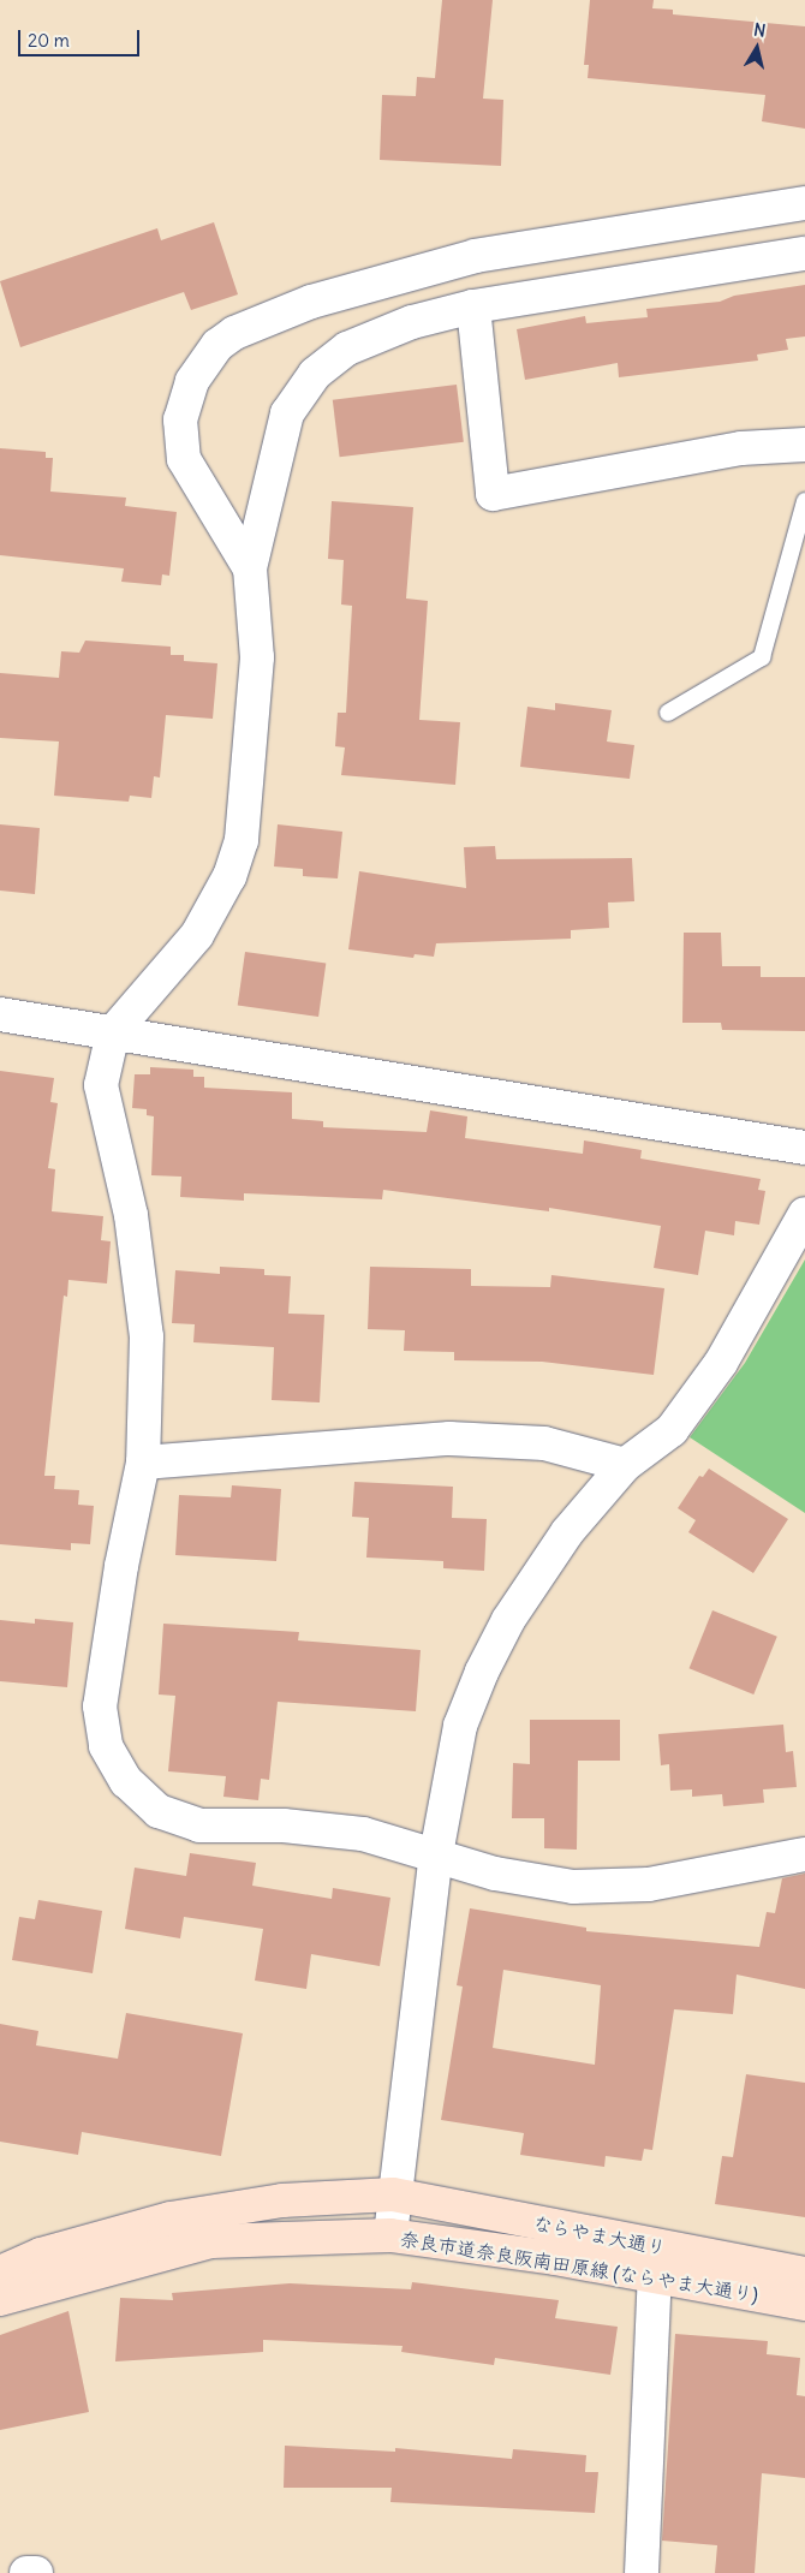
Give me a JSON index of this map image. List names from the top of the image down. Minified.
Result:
{"streets":{"street":["ならやま大通り","奈良市道奈良阪南田原線 (ならやま大通り)"]},"crossings":[["ならやま大通り","奈良市道奈良阪南田原線 (ならやま大通り)"]],"scale_bar":"20 m","north":"top"}
